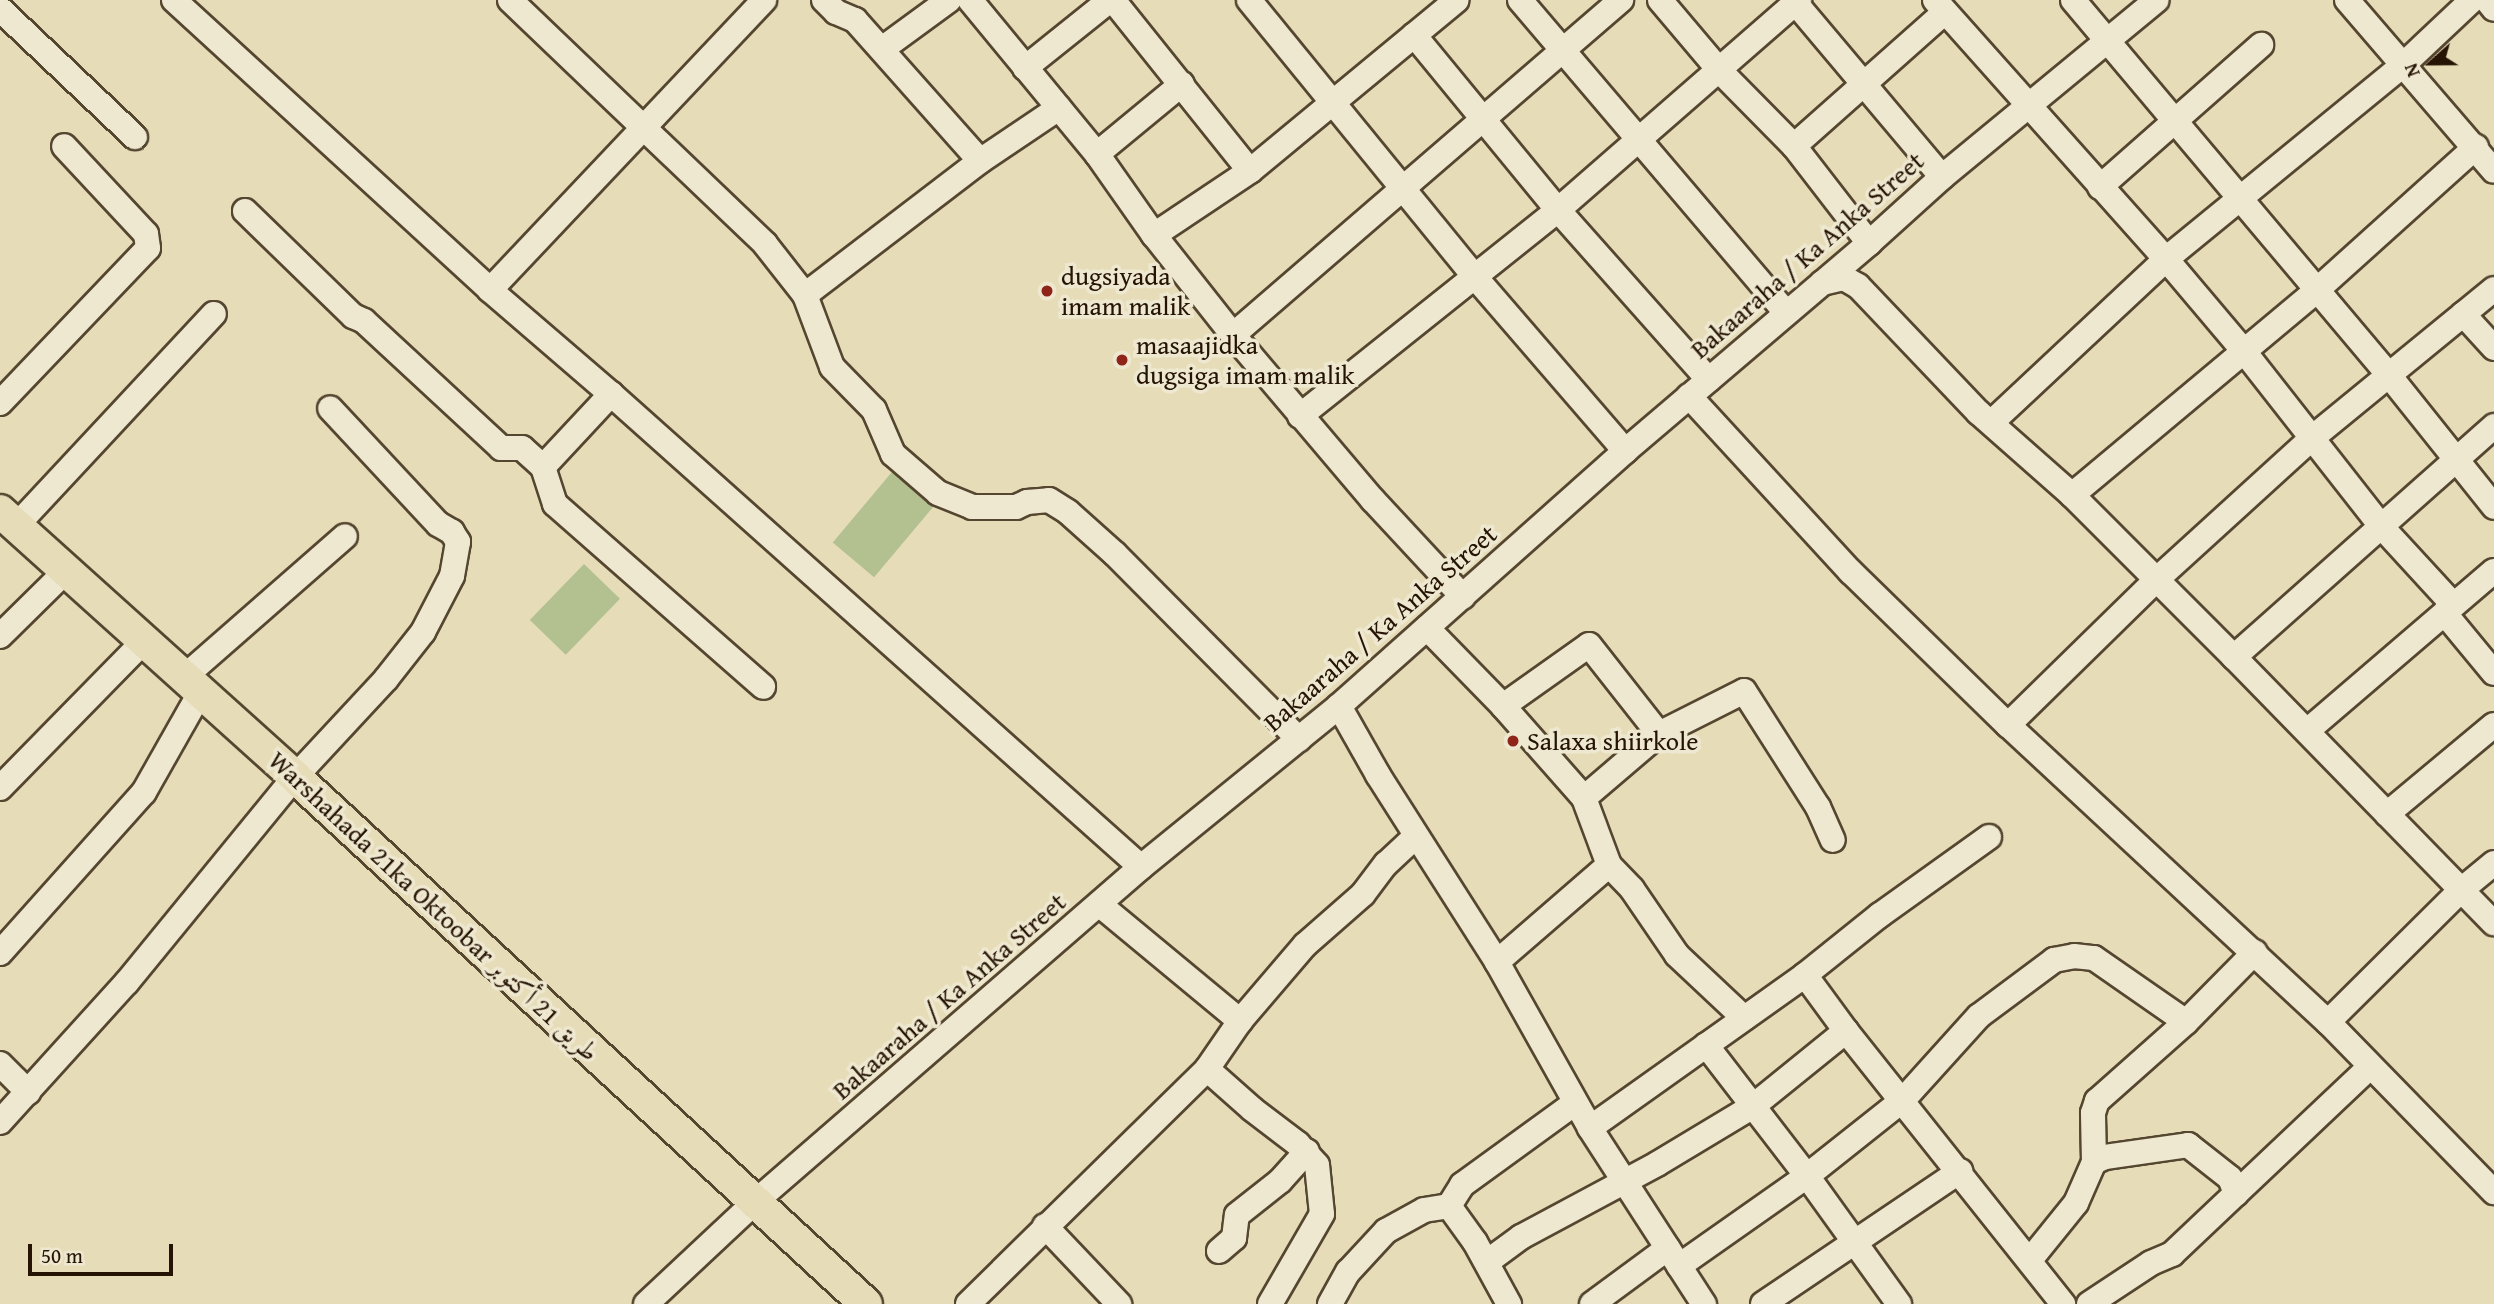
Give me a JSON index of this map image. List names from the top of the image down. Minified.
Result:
{"streets":{"main road":["Warshahada 21ka Oktoobar طريق 21 أكتوبر"],"street":["Bakaaraha / Ka Anka Street"]},"crossings":[["Bakaaraha / Ka Anka Street","Warshahada 21ka Oktoobar طريق 21 أكتوبر"]],"places":["dugsiyada imam malik","masaajidka dugsiga imam malik","Salaxa shiirkole"],"scale_bar":"50 m","north":"left"}
